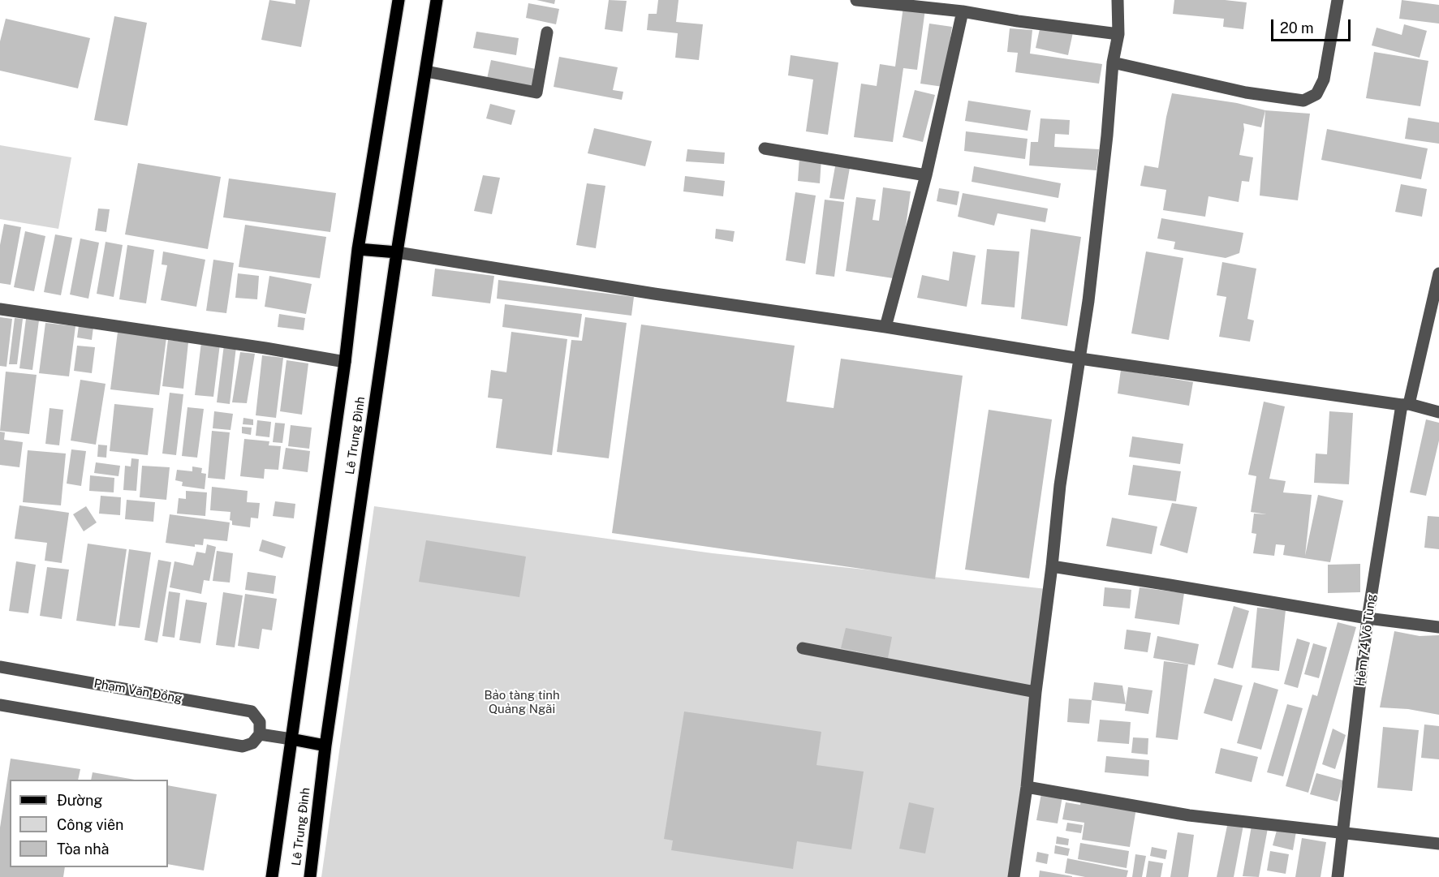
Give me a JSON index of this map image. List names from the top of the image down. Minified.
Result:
{"streets":{"main road":["Lê Trung Đình"],"street":["Hẻm 74 Võ Tùng","Phạm Văn Đồng"]},"parks":["Bảo tàng tỉnh Quảng Ngãi"],"legend":["Đường","Công viên","Tòa nhà"],"scale_bar":"20 m"}
